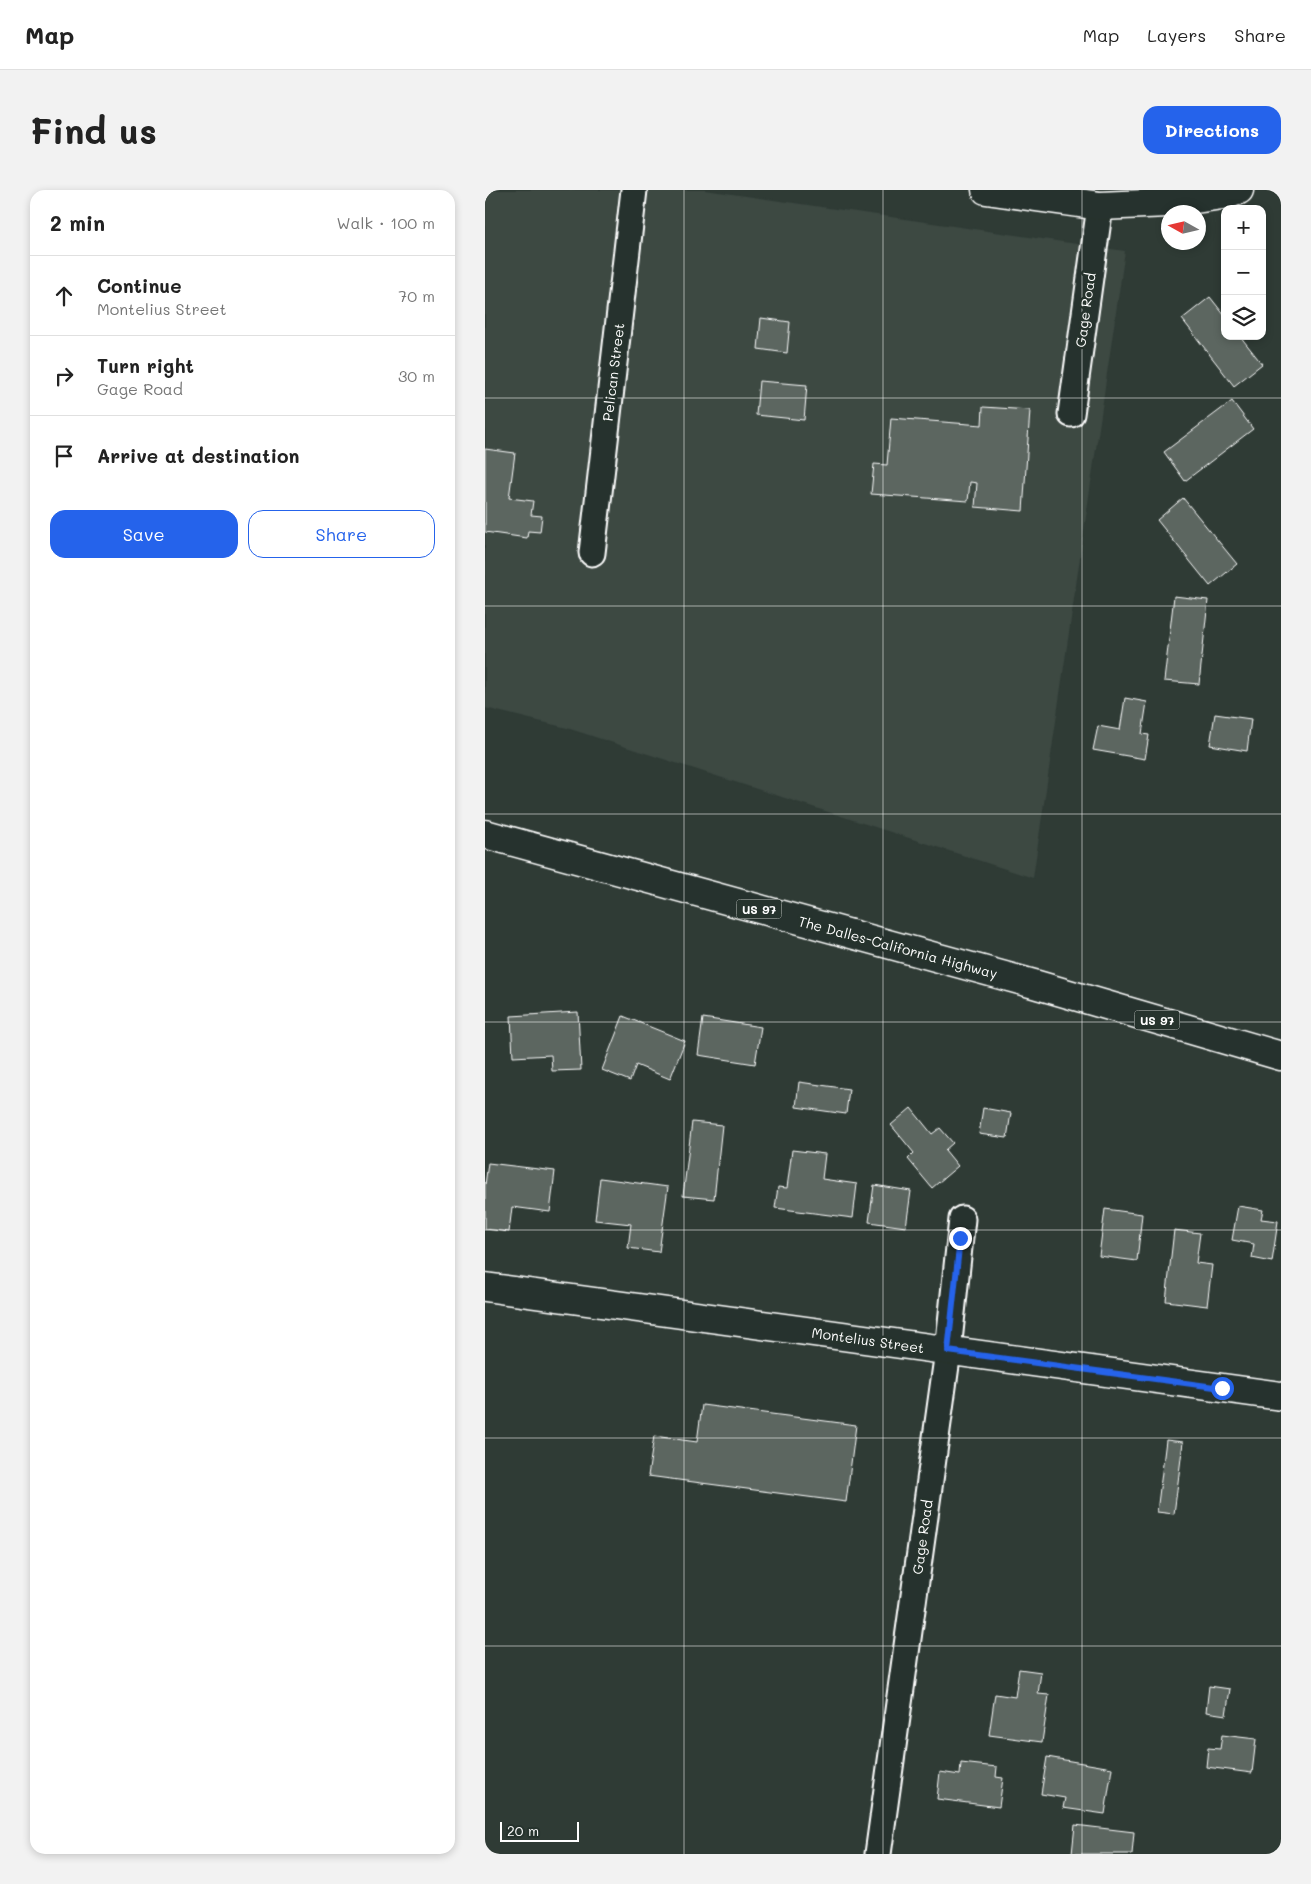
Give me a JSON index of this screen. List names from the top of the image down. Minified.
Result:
{"streets":{"main road":["US 97","The Dalles-California Highway","Montelius Street"],"street":["Gage Road","Pelican Street"]},"crossings":[["Gage Road","Montelius Street"]],"scale_bar":"20 m","north":"left","page":{"header":"Map","nav":["Map","Layers","Share"],"buttons":["Directions",["Save","Share"]],"title":"Find us","heading":["2 min","Walk · 100 m"],"map_buttons":["+","−"],"list":[["Continue","Montelius Street","70 m"],["Turn right","Gage Road","30 m"],"Arrive at destination"],"scale":"20 m"}}
